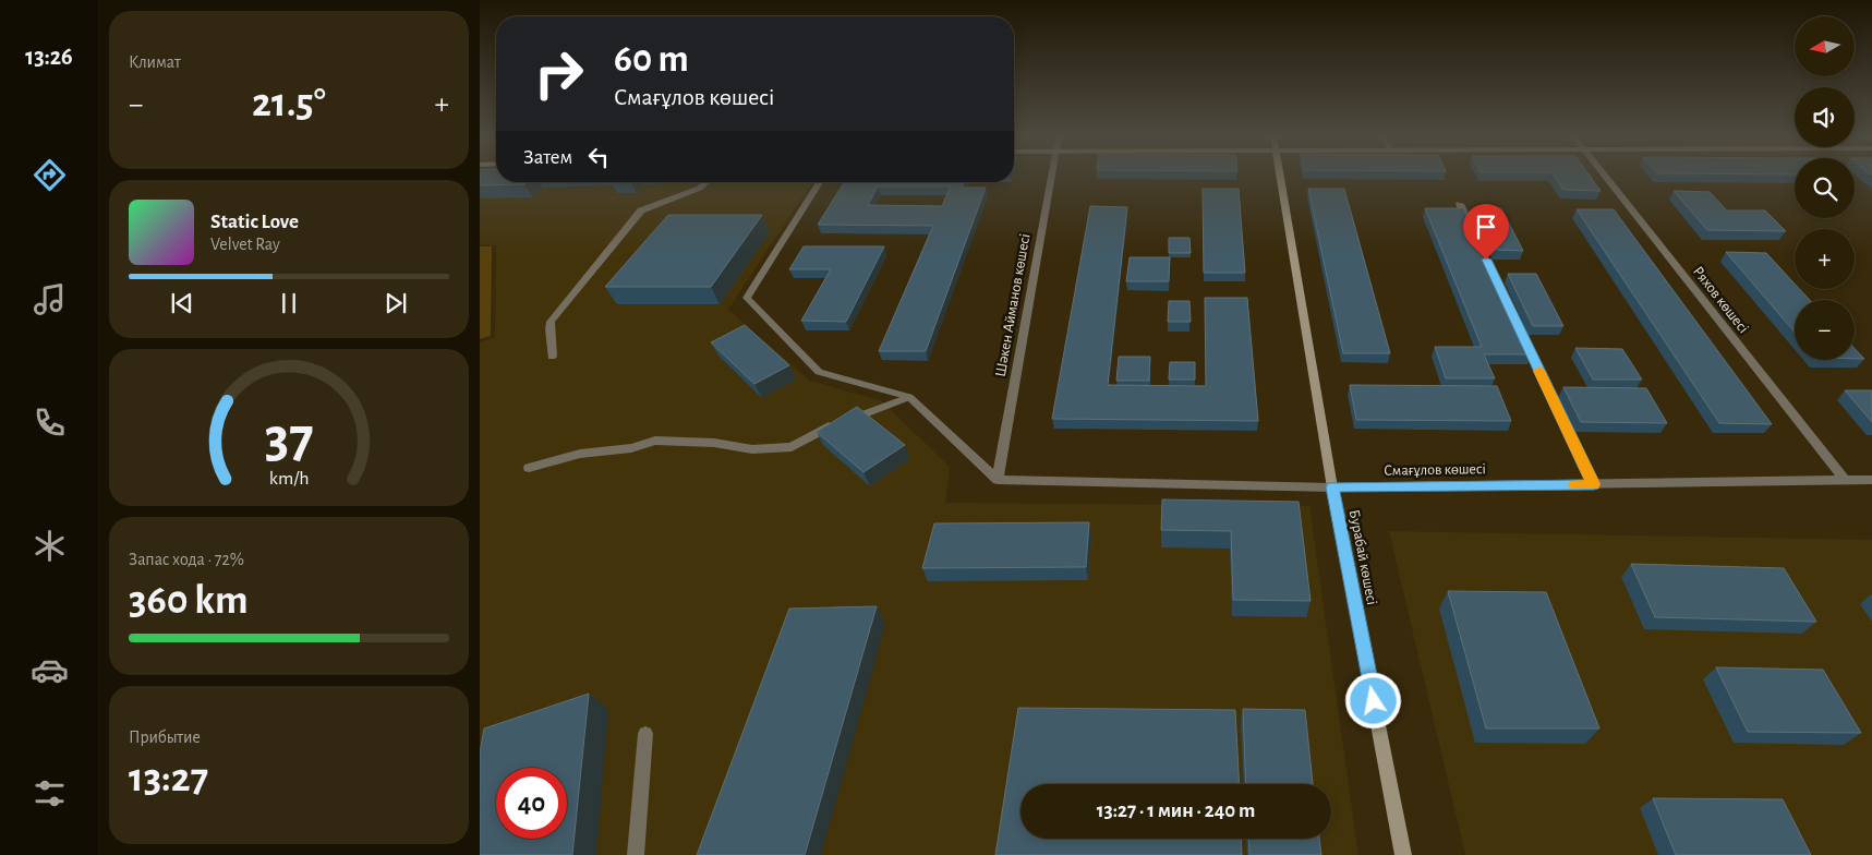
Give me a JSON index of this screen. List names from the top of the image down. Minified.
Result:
{"streets":{"main road":["Бурабай көшесі"],"street":["Ряхов көшесі","Шәкен Айманов көшесі","Смағұлов көшесі"]},"crossings":[["Ряхов көшесі","Смағұлов көшесі"],["Шәкен Айманов көшесі","Смағұлов көшесі"],["Смағұлов көшесі","Бурабай көшесі"]],"north":"left","page":{"tabs":"13:26","tile":["Климат",["Запас хода · 72%","360 km"],["Прибытие","13:27"]],"map_buttons":["+","−"],"turn":["60 m","Смағұлов көшесі"],"heat":["−","21.5°","+"],"then":"Затем","song":["Static Love","Velvet Ray"],"limit":"40","trip":"13:27 · 1 мин · 240 m","gauge":["37","km/h"]}}
